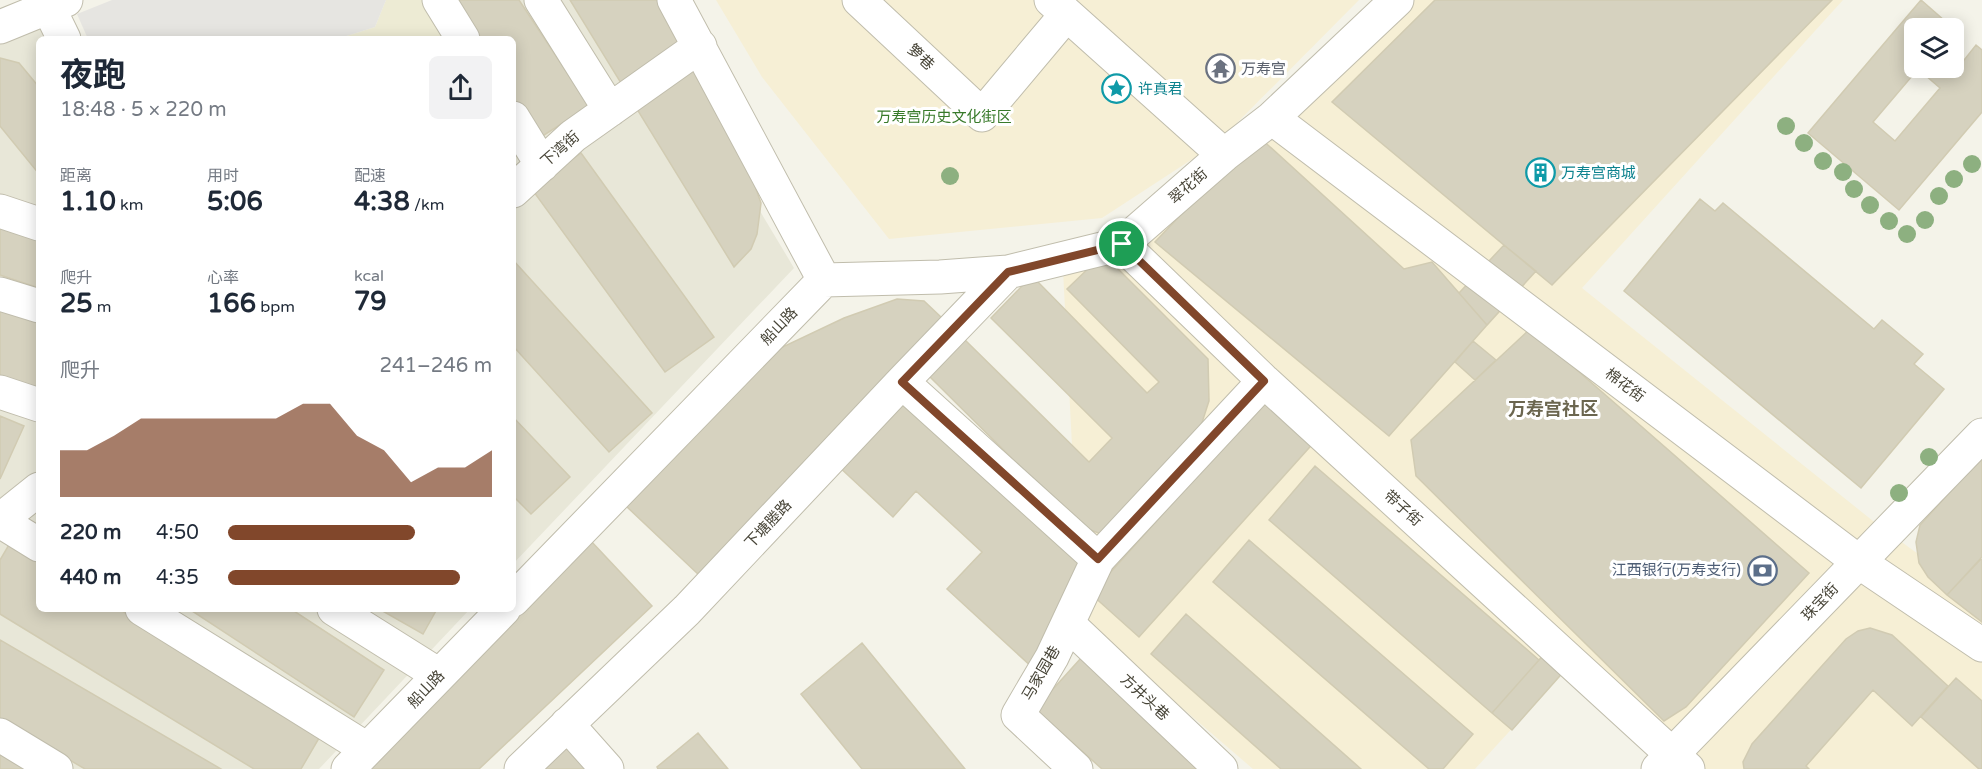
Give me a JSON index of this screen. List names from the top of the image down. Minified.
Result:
{"streets":{"street":["箩巷","下湾街","翠花街","船山路","棉花街","带子街","下塘塍路","珠宝街","马家园巷","方井头巷"]},"crossings":[["翠花街","船山路"],["翠花街","棉花街"],["翠花街","带子街"],["翠花街","下塘塍路"],["棉花街","珠宝街"],["带子街","珠宝街"],["带子街","马家园巷"],["马家园巷","方井头巷"]],"districts":["万寿宫社区"],"parks":["万寿宫历史文化街区"],"places":{"temple":["万寿宫"],"place":["许真君"],"building":["万寿宫商城"],"bank":["江西银行(万寿支行)"]},"page":{"heading":["夜跑","18:48 · 5 × 220 m"],"stats":[["距离","1.10 km"],["用时","5:06"],["配速","4:38 /km"],["爬升","25 m"],["心率","166 bpm"],["kcal","79"]],"chart":["爬升","241–246 m"],"list":[{"name":"220 m","note":"4:50"},{"name":"440 m","note":"4:35"}]}}
